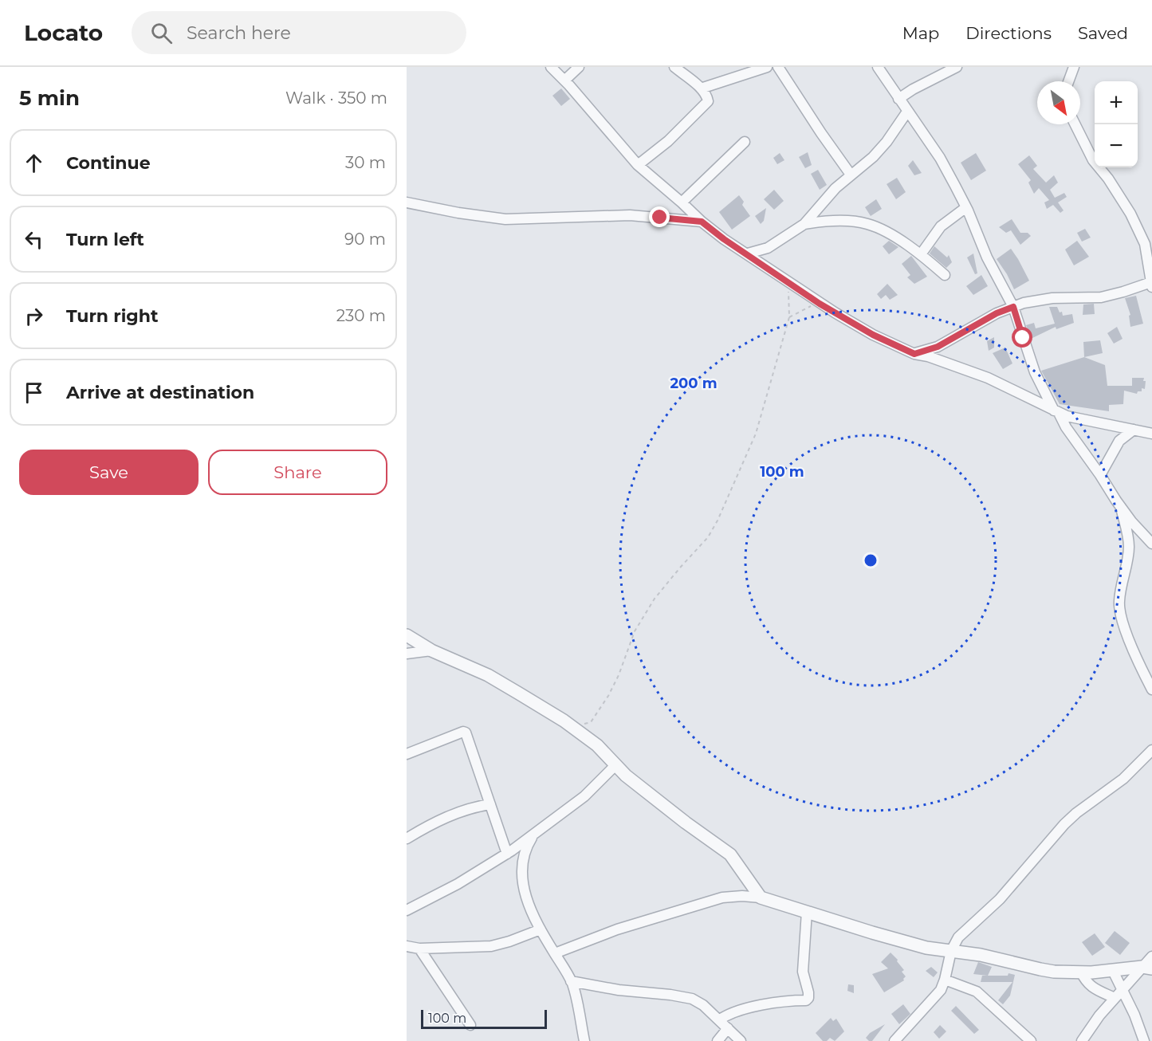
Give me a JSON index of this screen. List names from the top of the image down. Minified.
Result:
{"scale_bar":"100 m","north":"bottom right","page":{"header":"Locato","search":"Search here","nav":["Map","Directions","Saved"],"heading":["5 min","Walk · 350 m"],"map_buttons":["+","−"],"list":[["Continue","30 m"],["Turn left","90 m"],["Turn right","230 m"],"Arrive at destination"],"buttons":["Save","Share"],"scale":"100 m"},"rings":["200 m","100 m"]}
